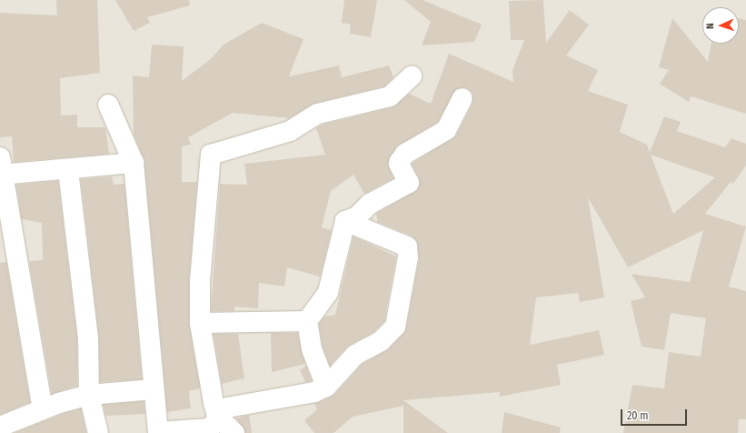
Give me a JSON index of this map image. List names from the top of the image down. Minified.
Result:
{"scale_bar":"20 m","north":"left"}
